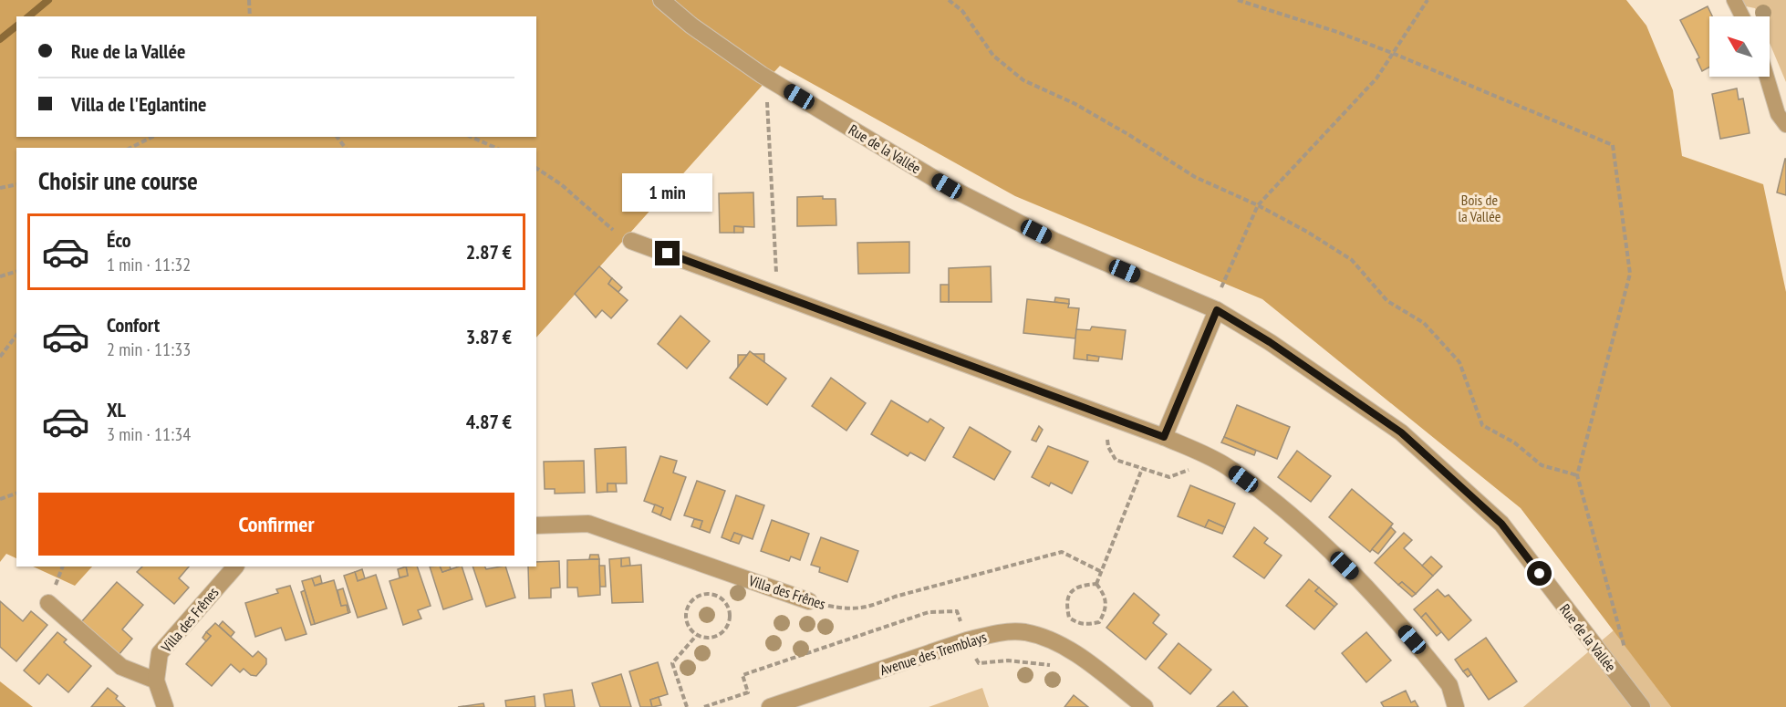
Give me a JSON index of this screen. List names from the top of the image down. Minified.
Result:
{"streets":{"street":["Rue de la Vallée","Villa des Frênes","Avenue des Tremblays"]},"parks":["Bois de la Vallée"],"north":"top left","page":{"banner":["Rue de la Vallée","Villa de l'Eglantine"],"heading":"Choisir une course","bubble":"1 min","list":[{"name":"Éco","note":"1 min · 11:32","value":"2.87 €"},{"name":"Confort","note":"2 min · 11:33","value":"3.87 €"},{"name":"XL","note":"3 min · 11:34","value":"4.87 €"}],"buttons":"Confirmer"}}
